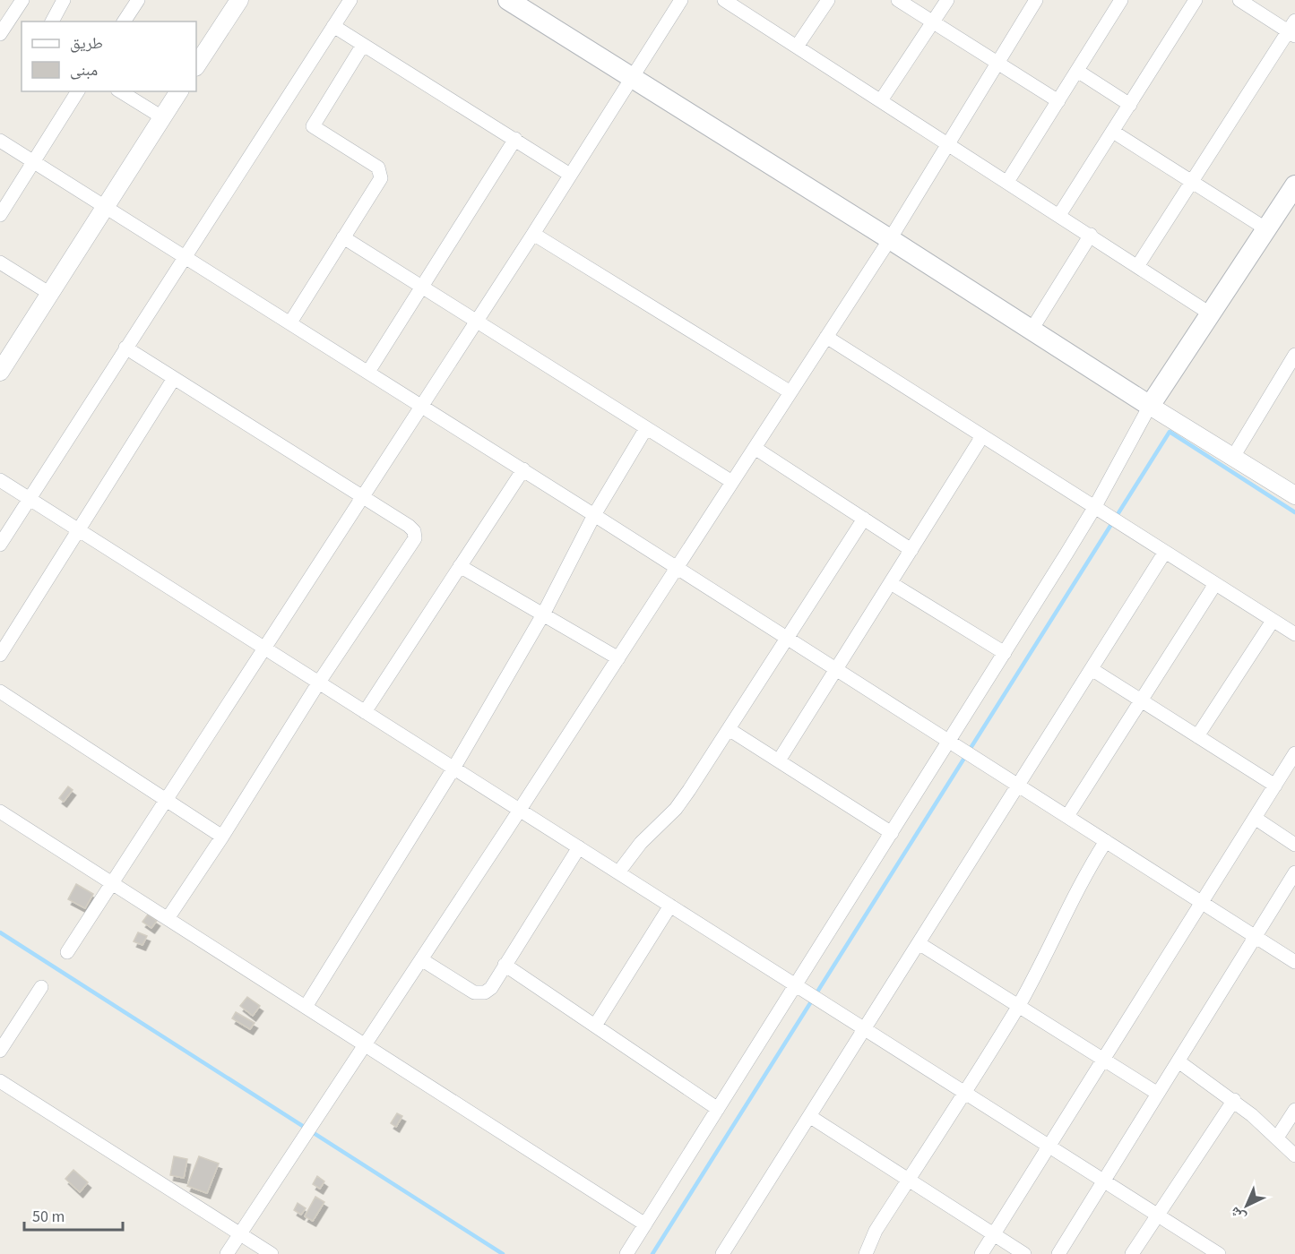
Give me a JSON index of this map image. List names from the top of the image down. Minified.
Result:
{"legend":["طريق","مبنى"],"scale_bar":"50 m","north":"bottom left"}
